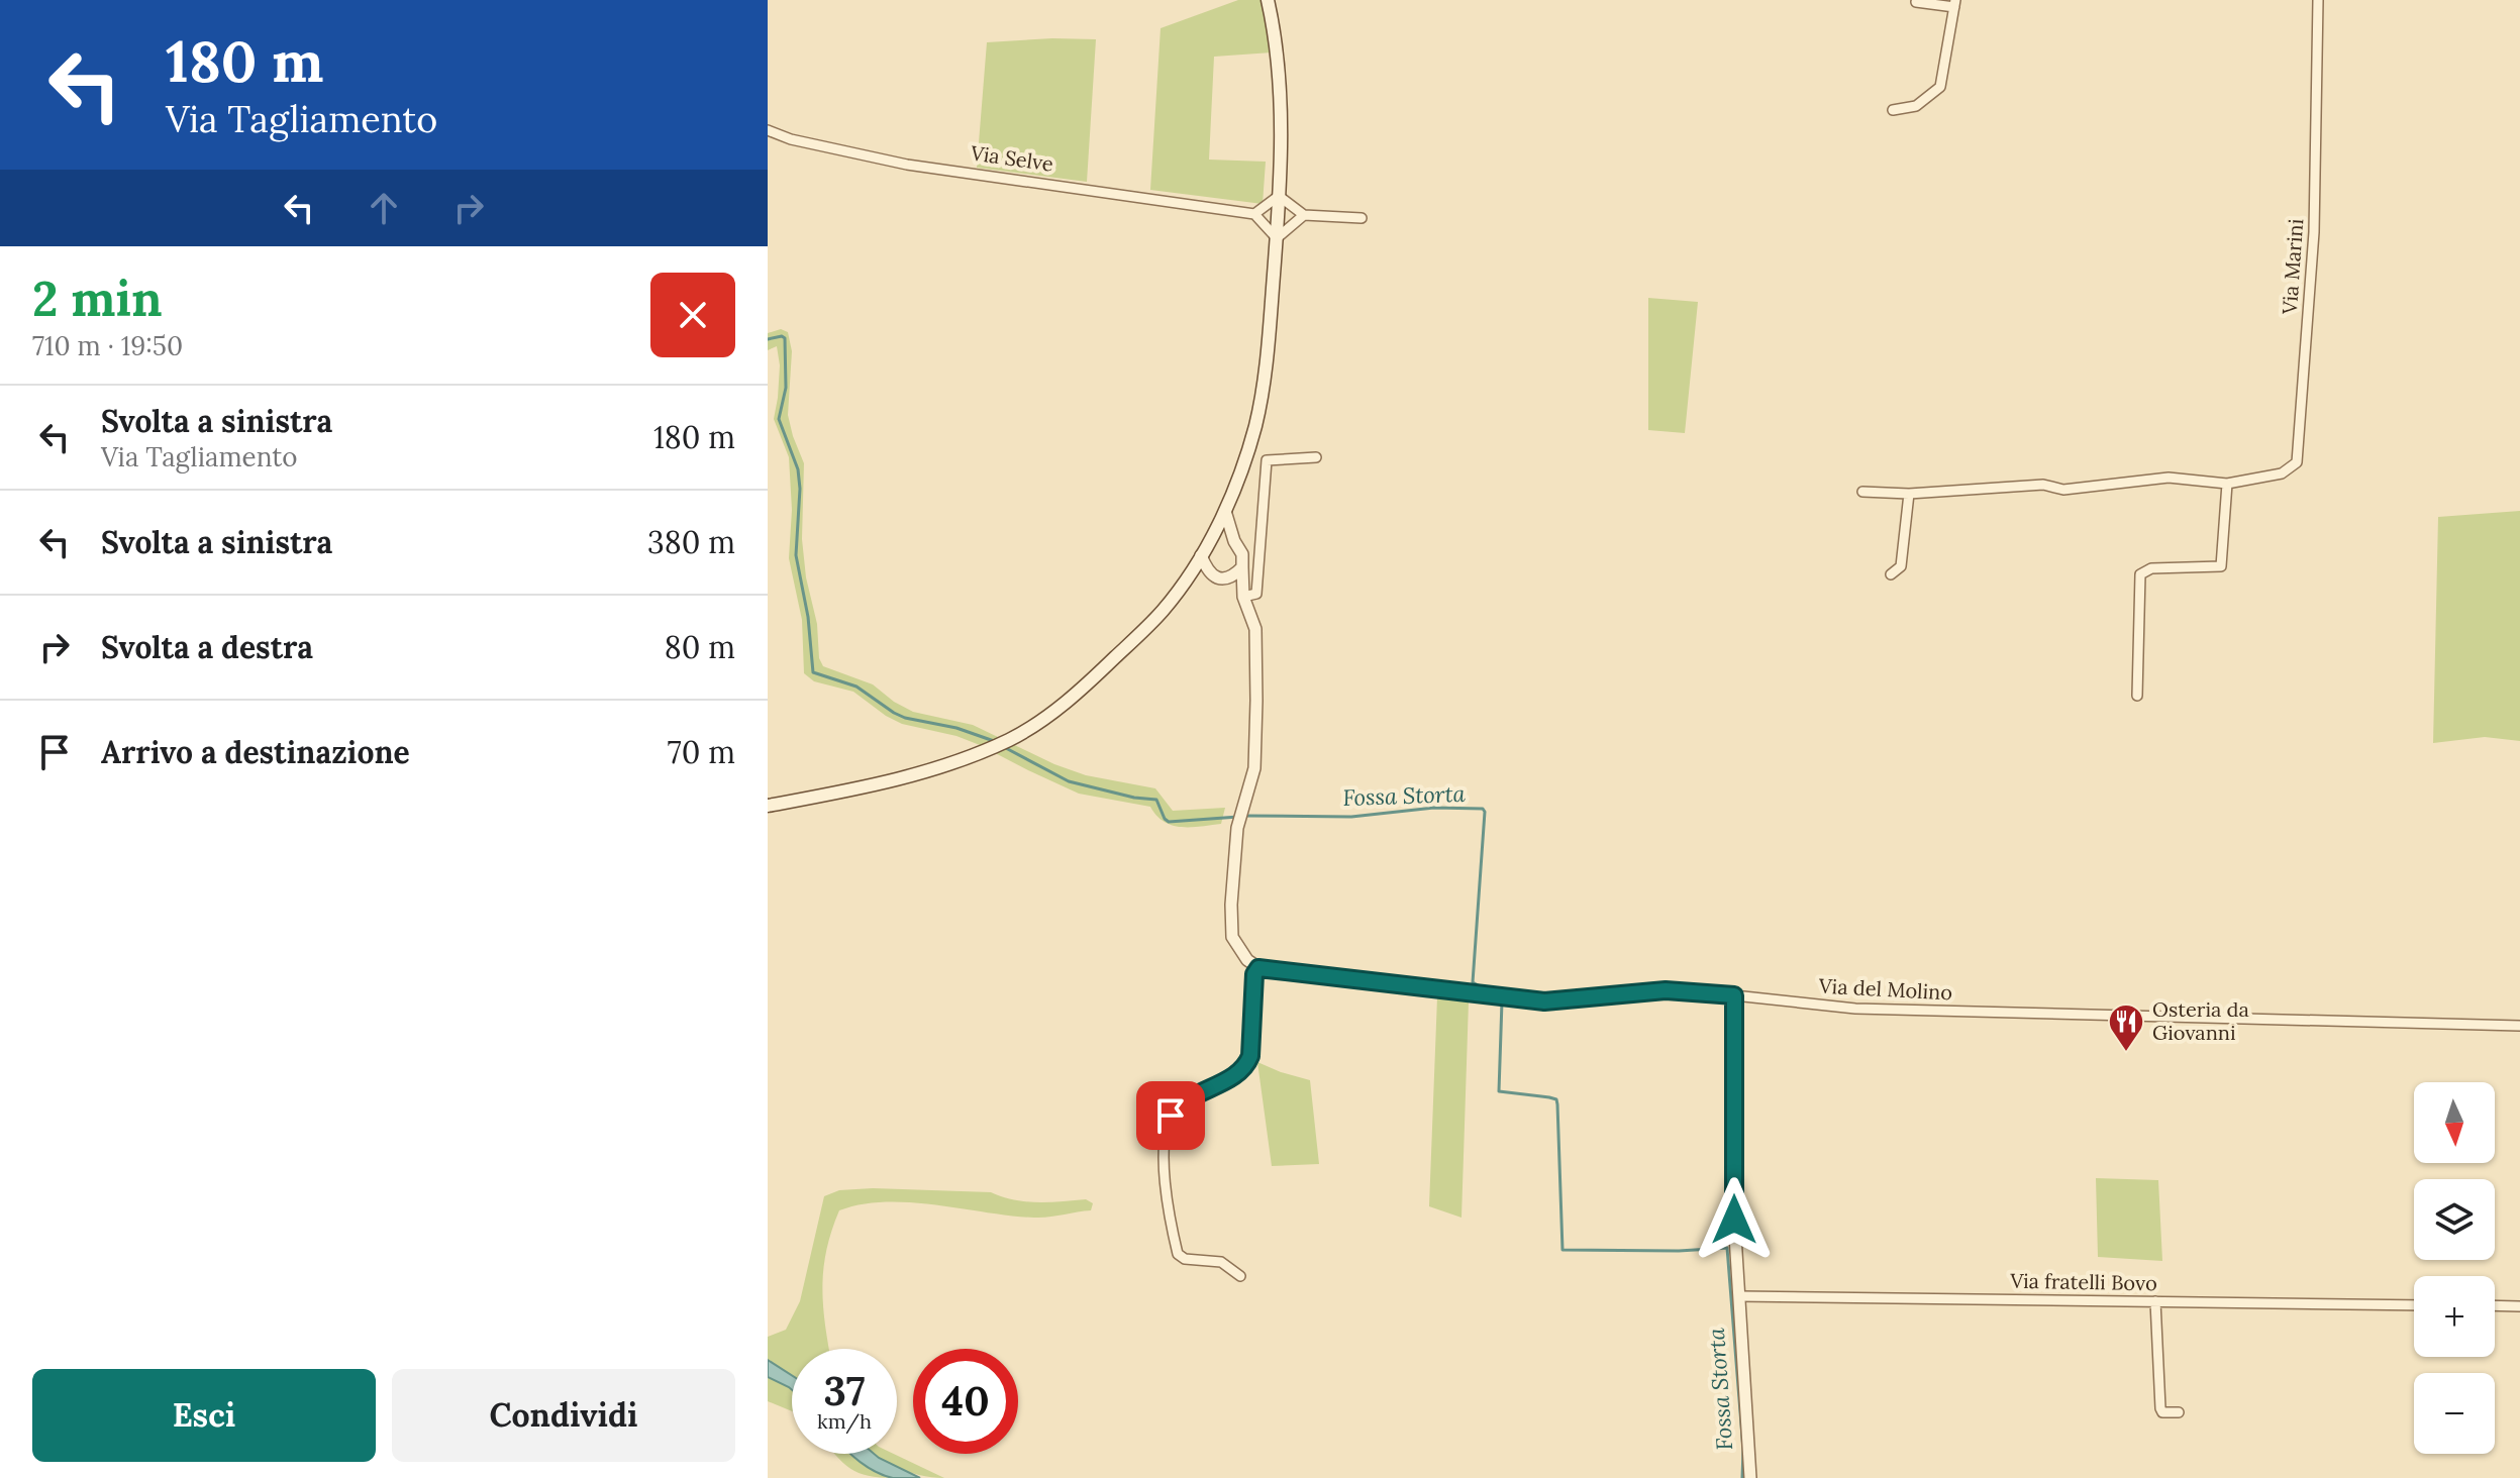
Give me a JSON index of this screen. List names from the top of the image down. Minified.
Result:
{"streets":{"street":["Via Selve","Via Marini","Via del Molino","Via fratelli Bovo"]},"water":["Fossa Storta"],"places":{"restaurant":["Osteria da Giovanni"]},"north":"bottom","page":{"turn":["180 m","Via Tagliamento"],"heading":["2 min","710 m · 19:50"],"list":[{"name":"Svolta a sinistra","note":"Via Tagliamento","value":"180 m"},{"name":"Svolta a sinistra","value":"380 m"},{"name":"Svolta a destra","value":"80 m"},{"name":"Arrivo a destinazione","value":"70 m"}],"map_buttons":["+","−"],"speed":"37 km/h","limit":"40","buttons":["Esci","Condividi"]}}
